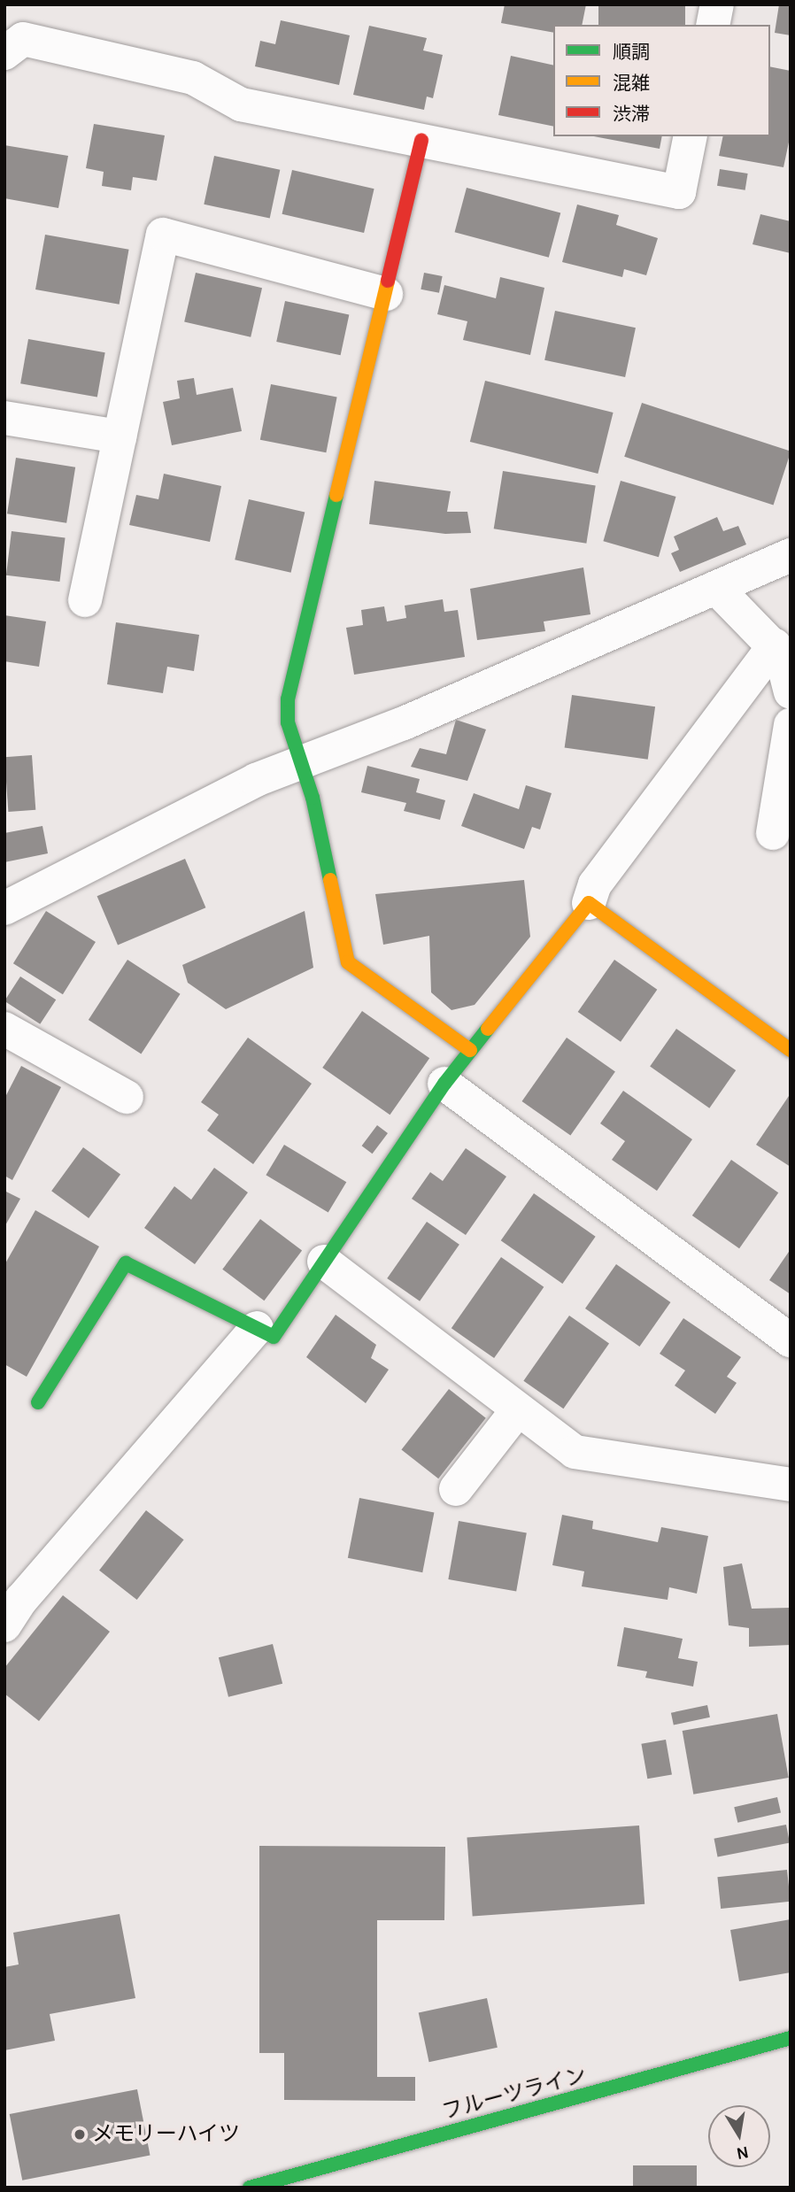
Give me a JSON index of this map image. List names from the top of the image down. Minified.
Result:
{"streets":{"street":["フルーツライン"]},"places":["メモリーハイツ"],"legend":["順調","混雑","渋滞"],"north":"bottom"}
